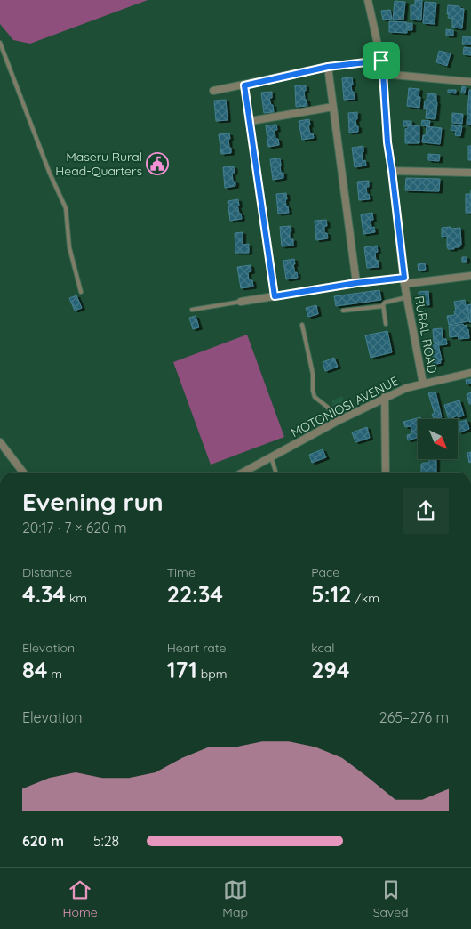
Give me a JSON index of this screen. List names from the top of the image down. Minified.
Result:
{"streets":{"street":["RURAL ROAD","MOTONIOSI AVENUE"]},"crossings":[["RURAL ROAD","MOTONIOSI AVENUE"]],"places":{"public building":["Maseru Rural Head-Quarters"]},"north":"bottom right","page":{"heading":["Evening run","20:17 · 7 × 620 m"],"stats":[["Distance","4.34 km"],["Time","22:34"],["Pace","5:12 /km"],["Elevation","84 m"],["Heart rate","171 bpm"],["kcal","294"]],"chart":["Elevation","265–276 m"],"list":[{"name":"620 m","note":"5:28"}],"tabs":["Home","Map","Saved"]}}
